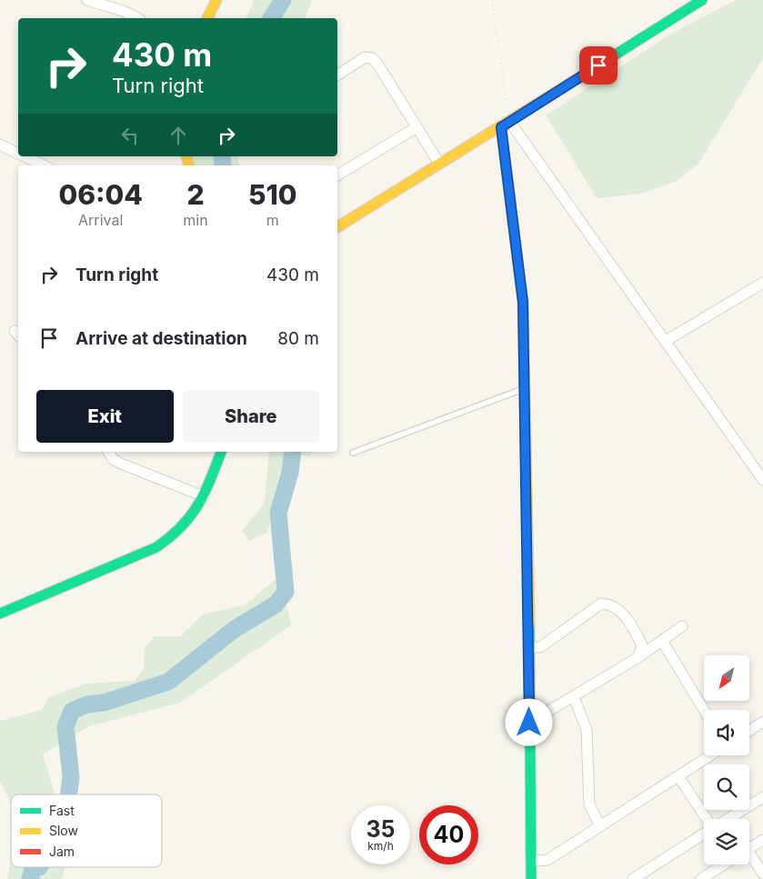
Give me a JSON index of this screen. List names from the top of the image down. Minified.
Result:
{"legend":["Fast","Slow","Jam"],"north":"bottom left","page":{"turn":["430 m","Turn right"],"eta":["06:04","Arrival","2","min","510","m"],"list":[{"name":"Turn right","value":"430 m"},{"name":"Arrive at destination","value":"80 m"}],"buttons":["Exit","Share"],"speed":"35 km/h","limit":"40"}}
